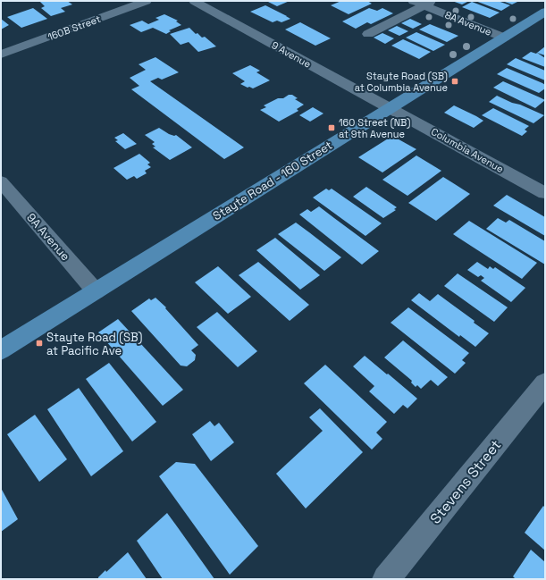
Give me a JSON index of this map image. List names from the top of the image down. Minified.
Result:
{"streets":{"main road":["Stayte Road - 160 Street"],"street":["8A Avenue","160B Street","9 Avenue","Columbia Avenue","9A Avenue","Stevens Street"]},"crossings":[["8A Avenue","Stayte Road - 160 Street"],["9 Avenue","Columbia Avenue"],["9 Avenue","Stayte Road - 160 Street"],["Columbia Avenue","Stayte Road - 160 Street"],["Stayte Road - 160 Street","9A Avenue"]],"places":{"transit":["Stayte Road (SB) at Columbia Avenue","160 Street (NB) at 9th Avenue","Stayte Road (SB) at Pacific Ave"]}}
